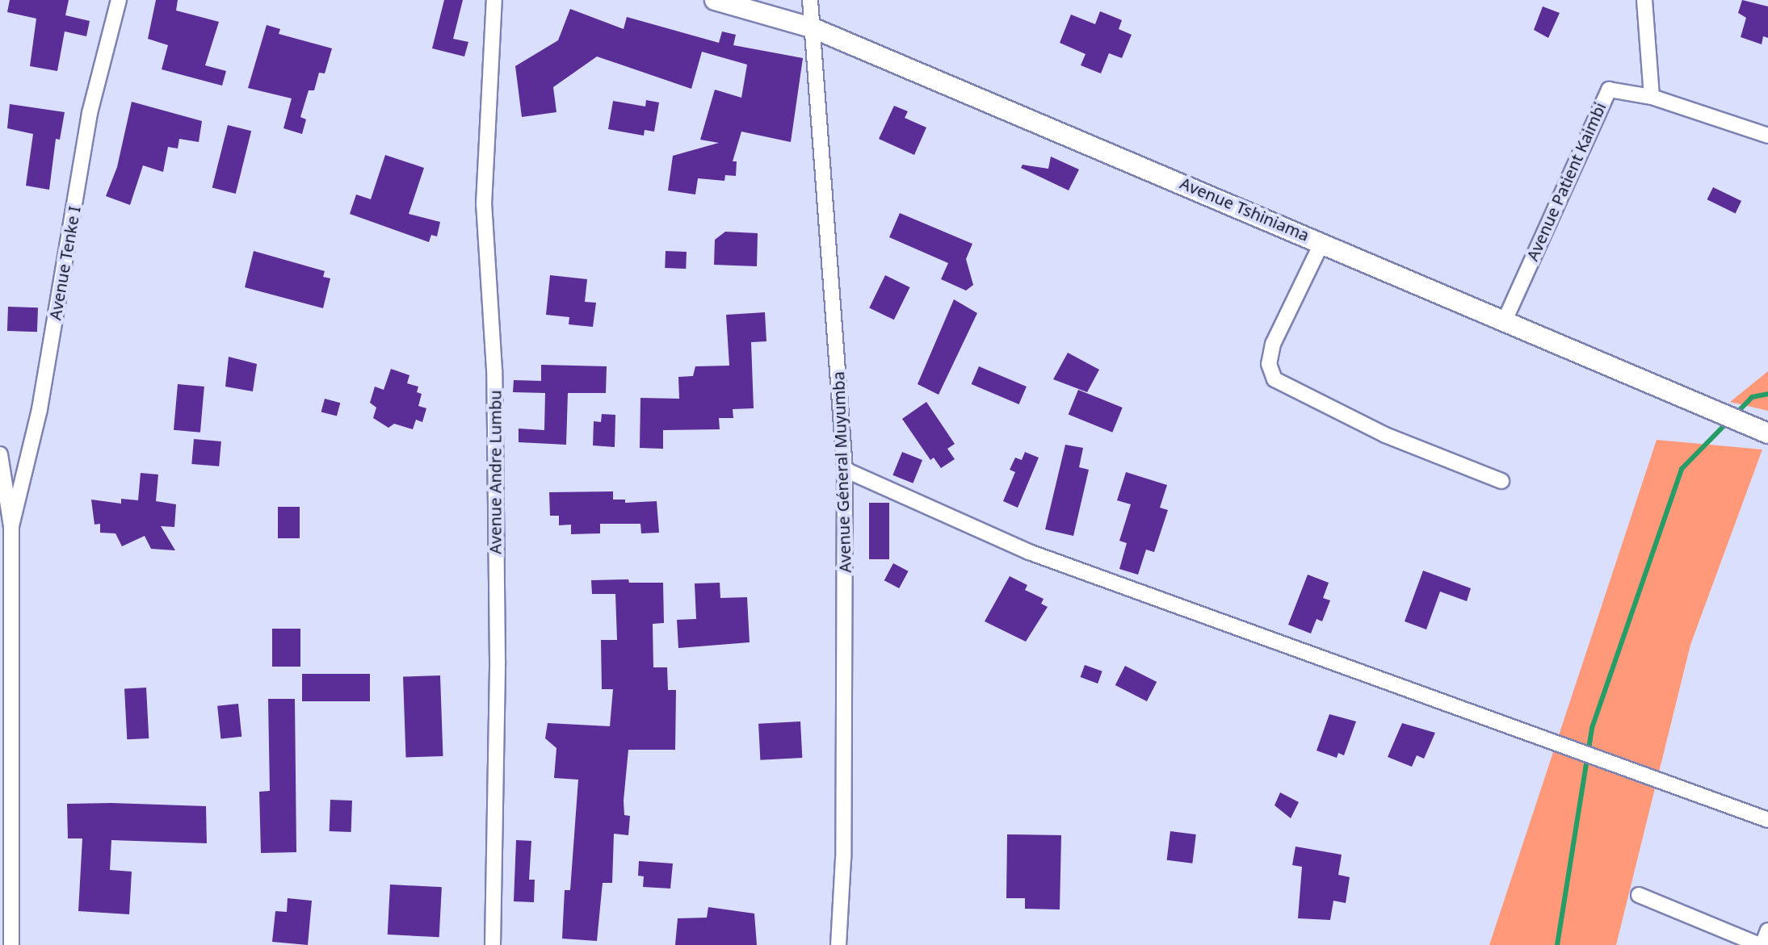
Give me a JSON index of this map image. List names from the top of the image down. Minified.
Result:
{"streets":{"street":["Avenue Patient Kaimbi","Avenue Tshiniama","Avenue Tenke I","Avenue Andre Lumbu","Avenue Géneral Muyumba"]},"crossings":[["Avenue Patient Kaimbi","Avenue Tshiniama"],["Avenue Tshiniama","Avenue Géneral Muyumba"]]}
